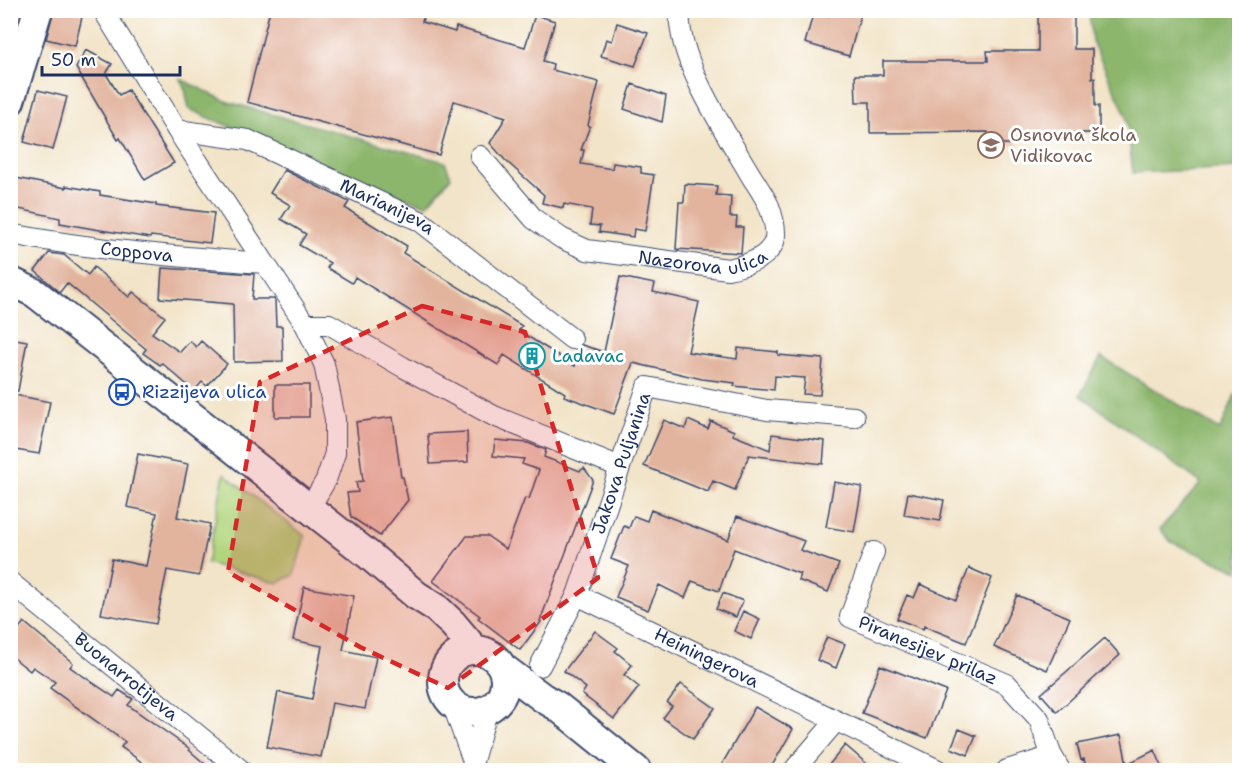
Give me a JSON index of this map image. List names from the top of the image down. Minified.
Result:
{"streets":{"street":["Marianijeva","Nazorova ulica","Coppova","Jakova Puljanina","Piranesijev prilaz","Heiningerova","Buonarrotijeva"]},"crossings":[["Jakova Puljanina","Heiningerova"]],"places":{"school or university":["Osnovna škola Vidikovac"],"building":["Ladavac"],"bus stop":["Rizzijeva ulica"]},"scale_bar":"50 m"}
